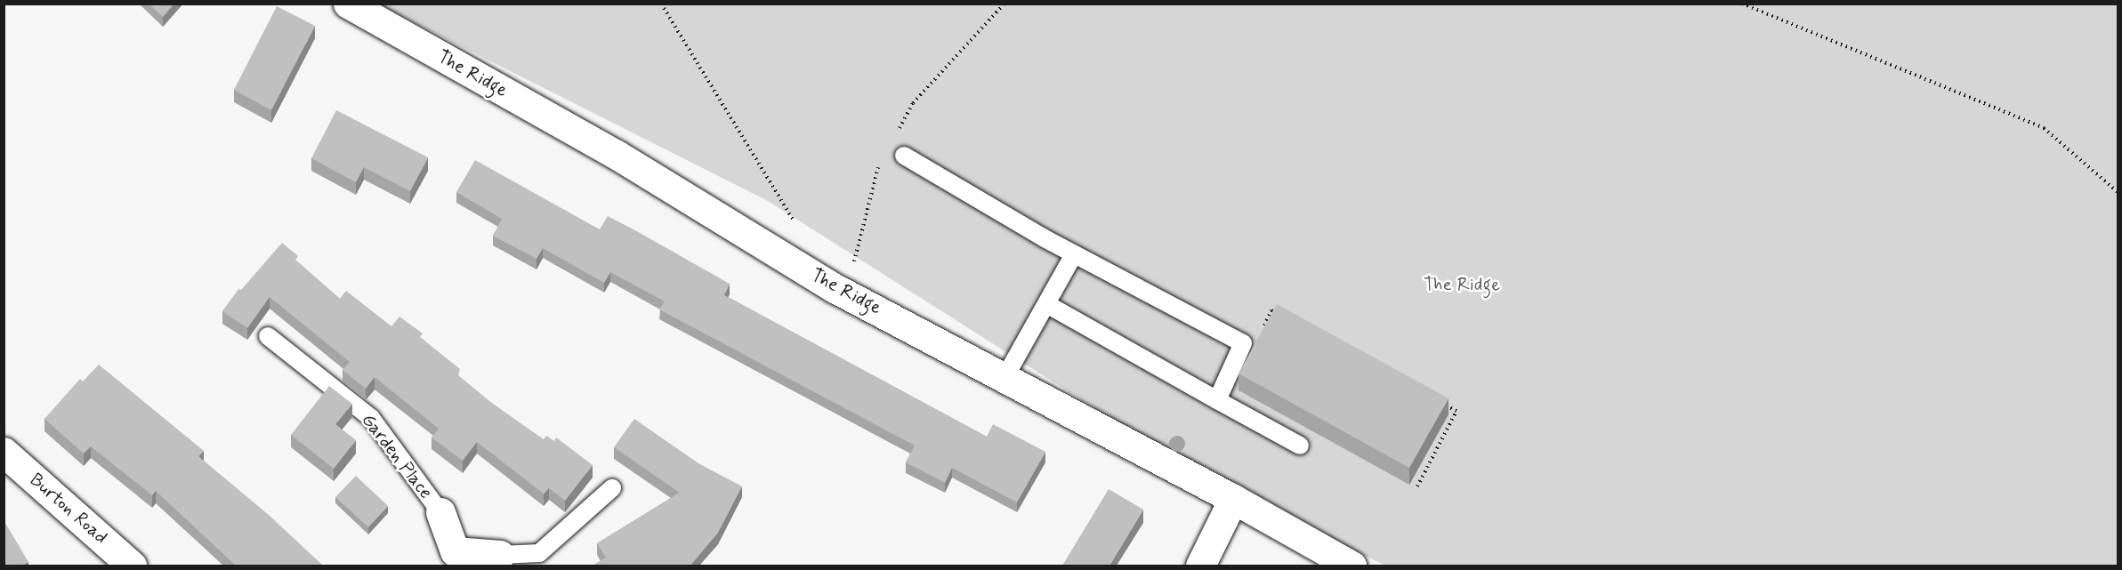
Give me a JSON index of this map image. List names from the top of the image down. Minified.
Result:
{"streets":{"street":["The Ridge","Garden Place","Burton Road"]},"parks":["The Ridge"]}
